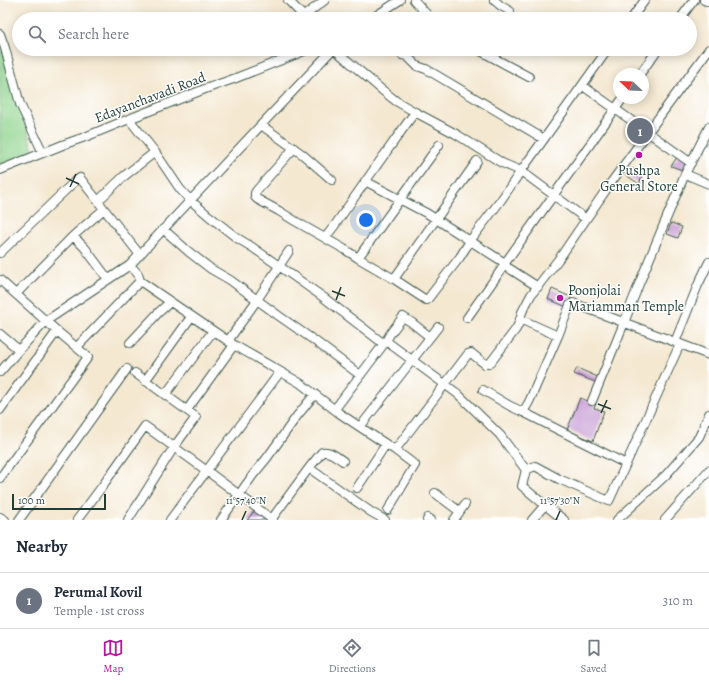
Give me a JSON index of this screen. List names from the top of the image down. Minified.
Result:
{"streets":{"street":["Edayanchavadi Road"]},"places":["Pushpa General Store","Poonjolai Mariamman Temple"],"scale_bar":"100 m","north":"top left","page":{"search":"Search here","pins":"1","scale":"100 m","heading":"Nearby","list":[{"mark":"1","name":"Perumal Kovil","note":"Temple · 1st cross","value":"310 m"}],"nav":["Map","Directions","Saved"]},"coordinates":["11°57'40\"N","11°57'30\"N"]}
